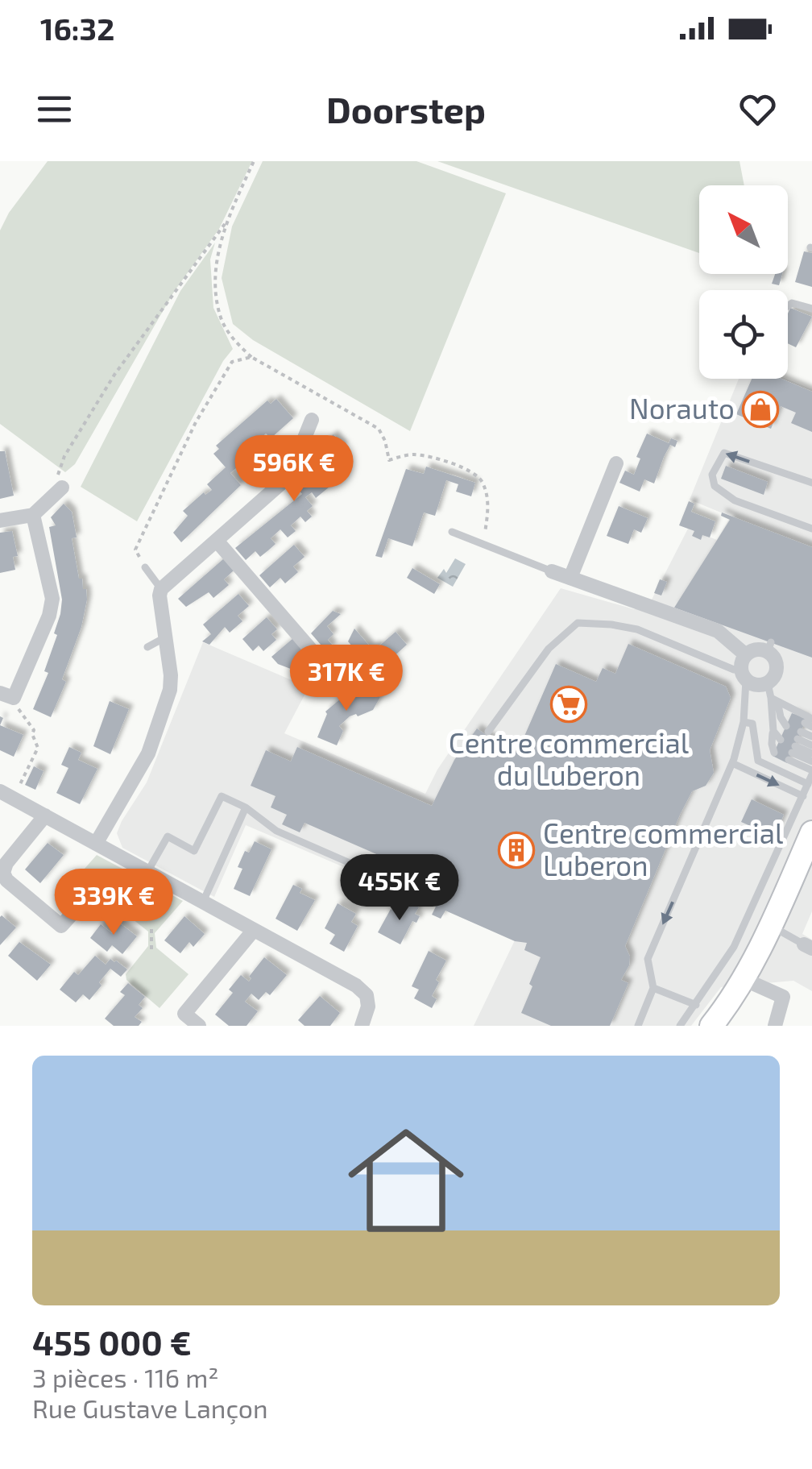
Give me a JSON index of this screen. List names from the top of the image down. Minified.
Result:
{"places":{"shop":["Norauto"],"supermarket":["Centre commercial du Luberon"],"building":["Centre commercial Luberon"]},"north":"top left","page":{"status":"16:32","header":"Doorstep","price":["596K €","317K €","455K €","339K €"],"list":[{"name":"455 000 €","note":"3 pièces · 116 m² · Rue Gustave Lançon"}]}}
